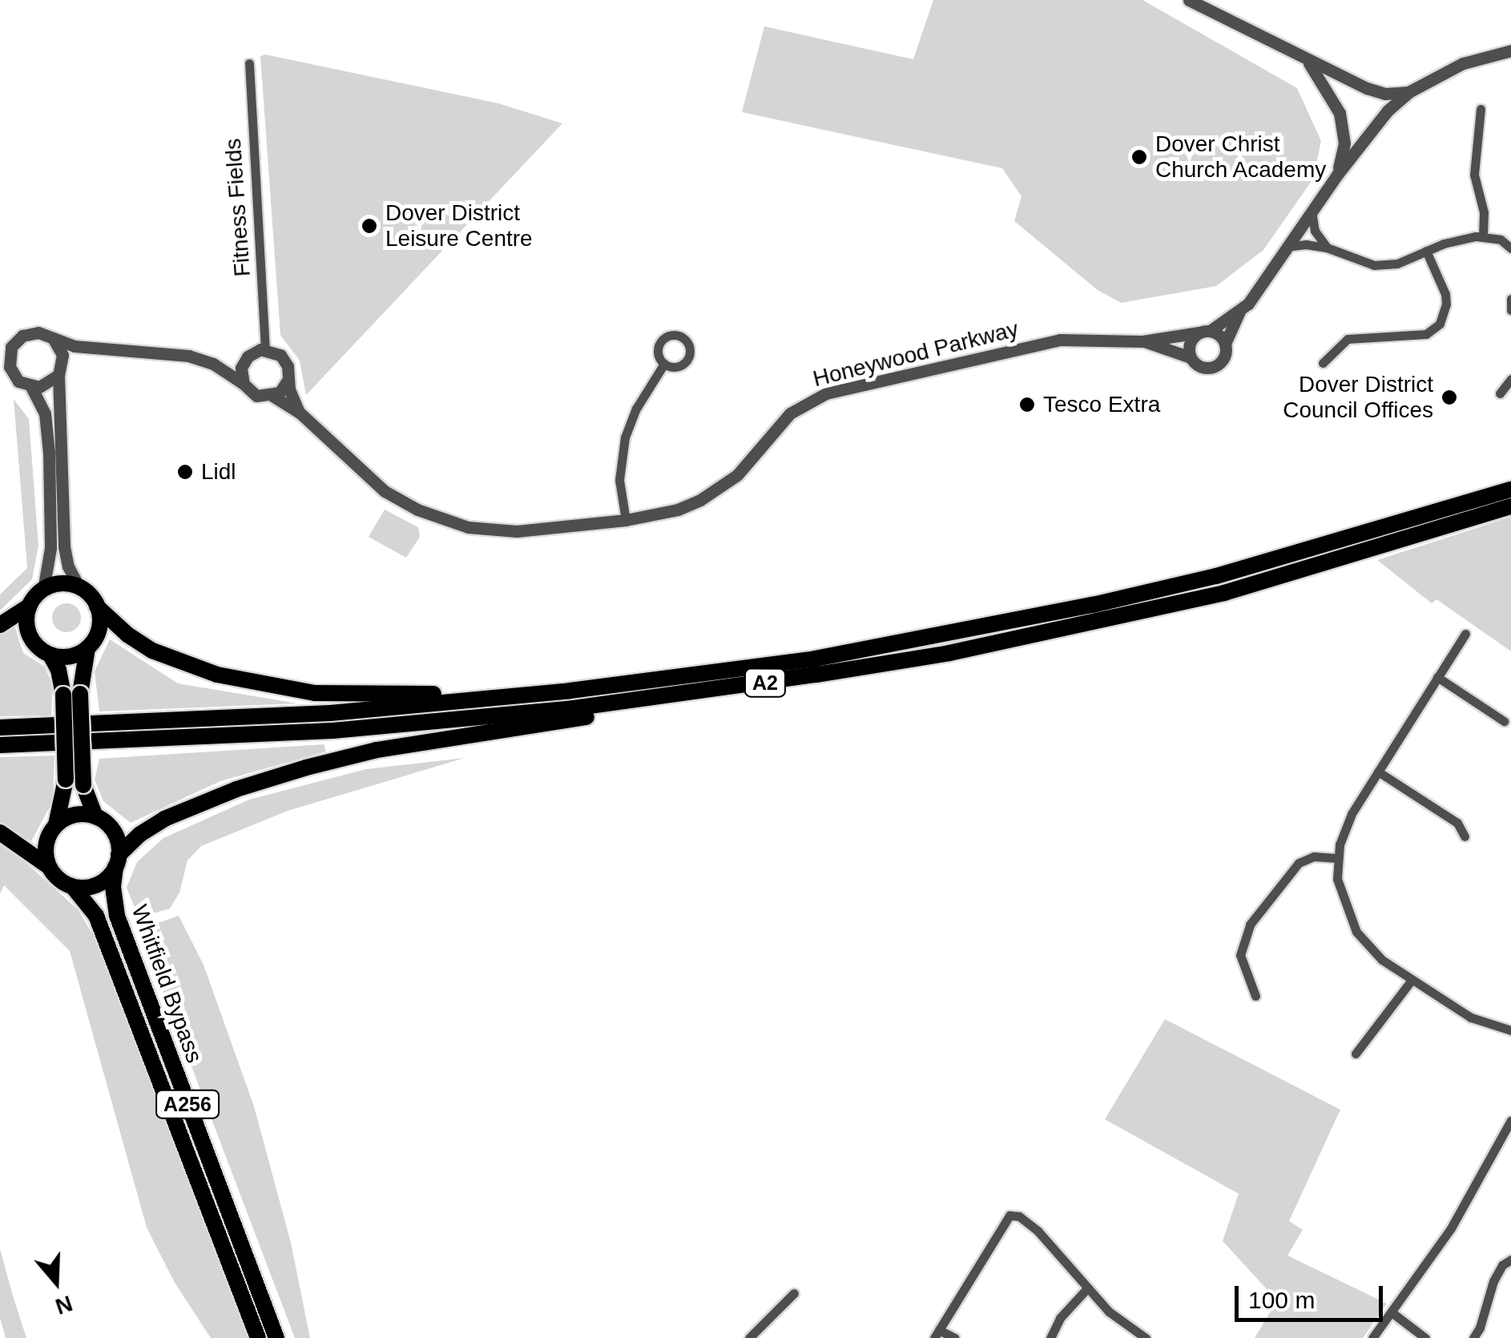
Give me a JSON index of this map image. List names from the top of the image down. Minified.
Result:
{"streets":{"highway":["A2","Whitfield Bypass","A256"],"street":["Fitness Fields","Honeywood Parkway"]},"crossings":[["Fitness Fields","Honeywood Parkway"]],"places":["Dover Christ Church Academy","Dover District Leisure Centre","Dover District Council Offices","Tesco Extra","Lidl"],"scale_bar":"100 m","north":"bottom"}
